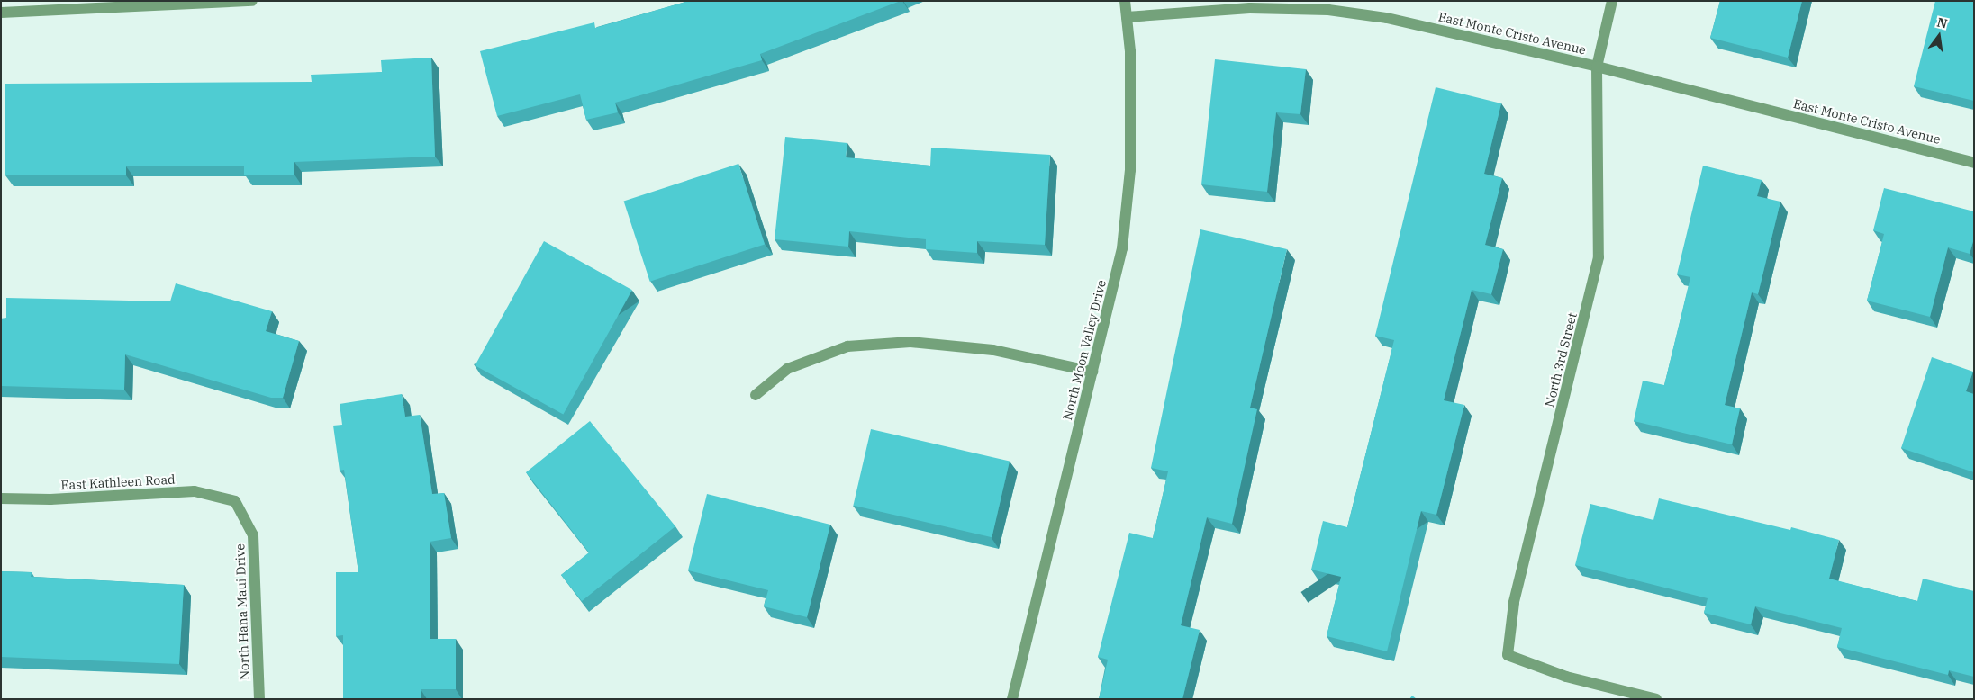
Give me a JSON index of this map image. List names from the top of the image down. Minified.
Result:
{"streets":{"street":["East Monte Cristo Avenue","North Moon Valley Drive","North 3rd Street","East Kathleen Road","North Hana Maui Drive"]},"crossings":[["East Monte Cristo Avenue","North Moon Valley Drive"],["East Monte Cristo Avenue","North 3rd Street"],["East Kathleen Road","North Hana Maui Drive"]],"north":"top"}
